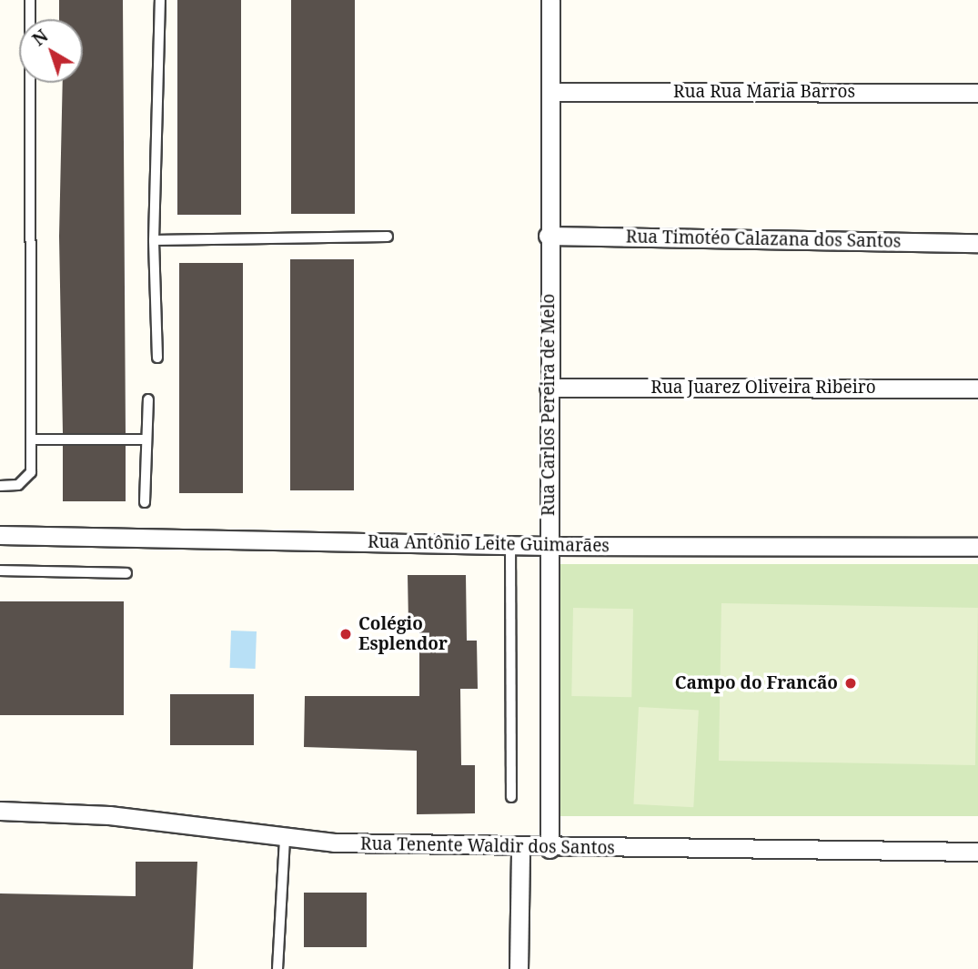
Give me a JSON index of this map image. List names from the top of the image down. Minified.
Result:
{"streets":{"street":["Rua Rua Maria Barros","Rua Timotéo Calazana dos Santos","Rua Juarez Oliveira Ribeiro","Rua Carlos Pereira de Melo","Rua Antônio Leite Guimarães","Rua Tenente Waldir dos Santos"]},"crossings":[["Rua Rua Maria Barros","Rua Carlos Pereira de Melo"],["Rua Timotéo Calazana dos Santos","Rua Carlos Pereira de Melo"],["Rua Juarez Oliveira Ribeiro","Rua Carlos Pereira de Melo"],["Rua Carlos Pereira de Melo","Rua Antônio Leite Guimarães"],["Rua Carlos Pereira de Melo","Rua Tenente Waldir dos Santos"]],"places":["Colégio Esplendor","Campo do Francão"],"north":"top left"}
